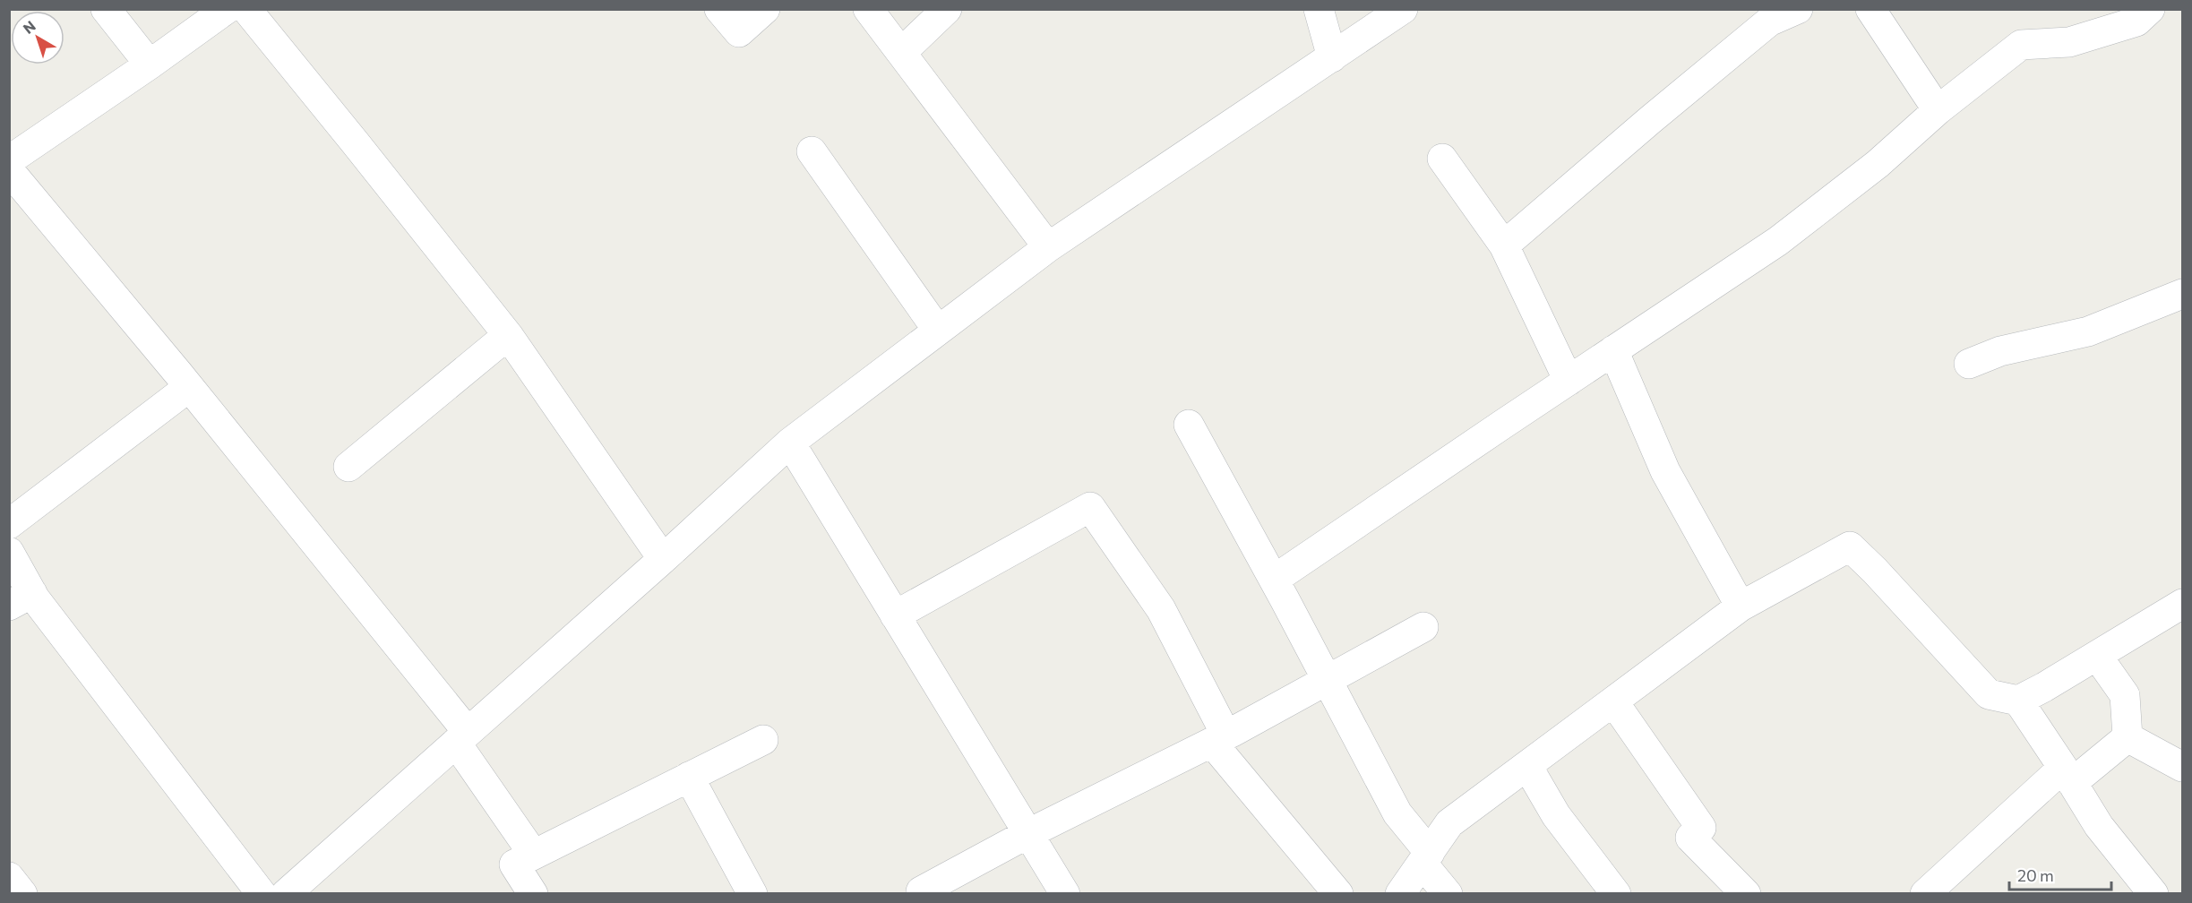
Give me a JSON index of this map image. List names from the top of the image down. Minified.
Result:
{"scale_bar":"20 m","north":"top left"}
